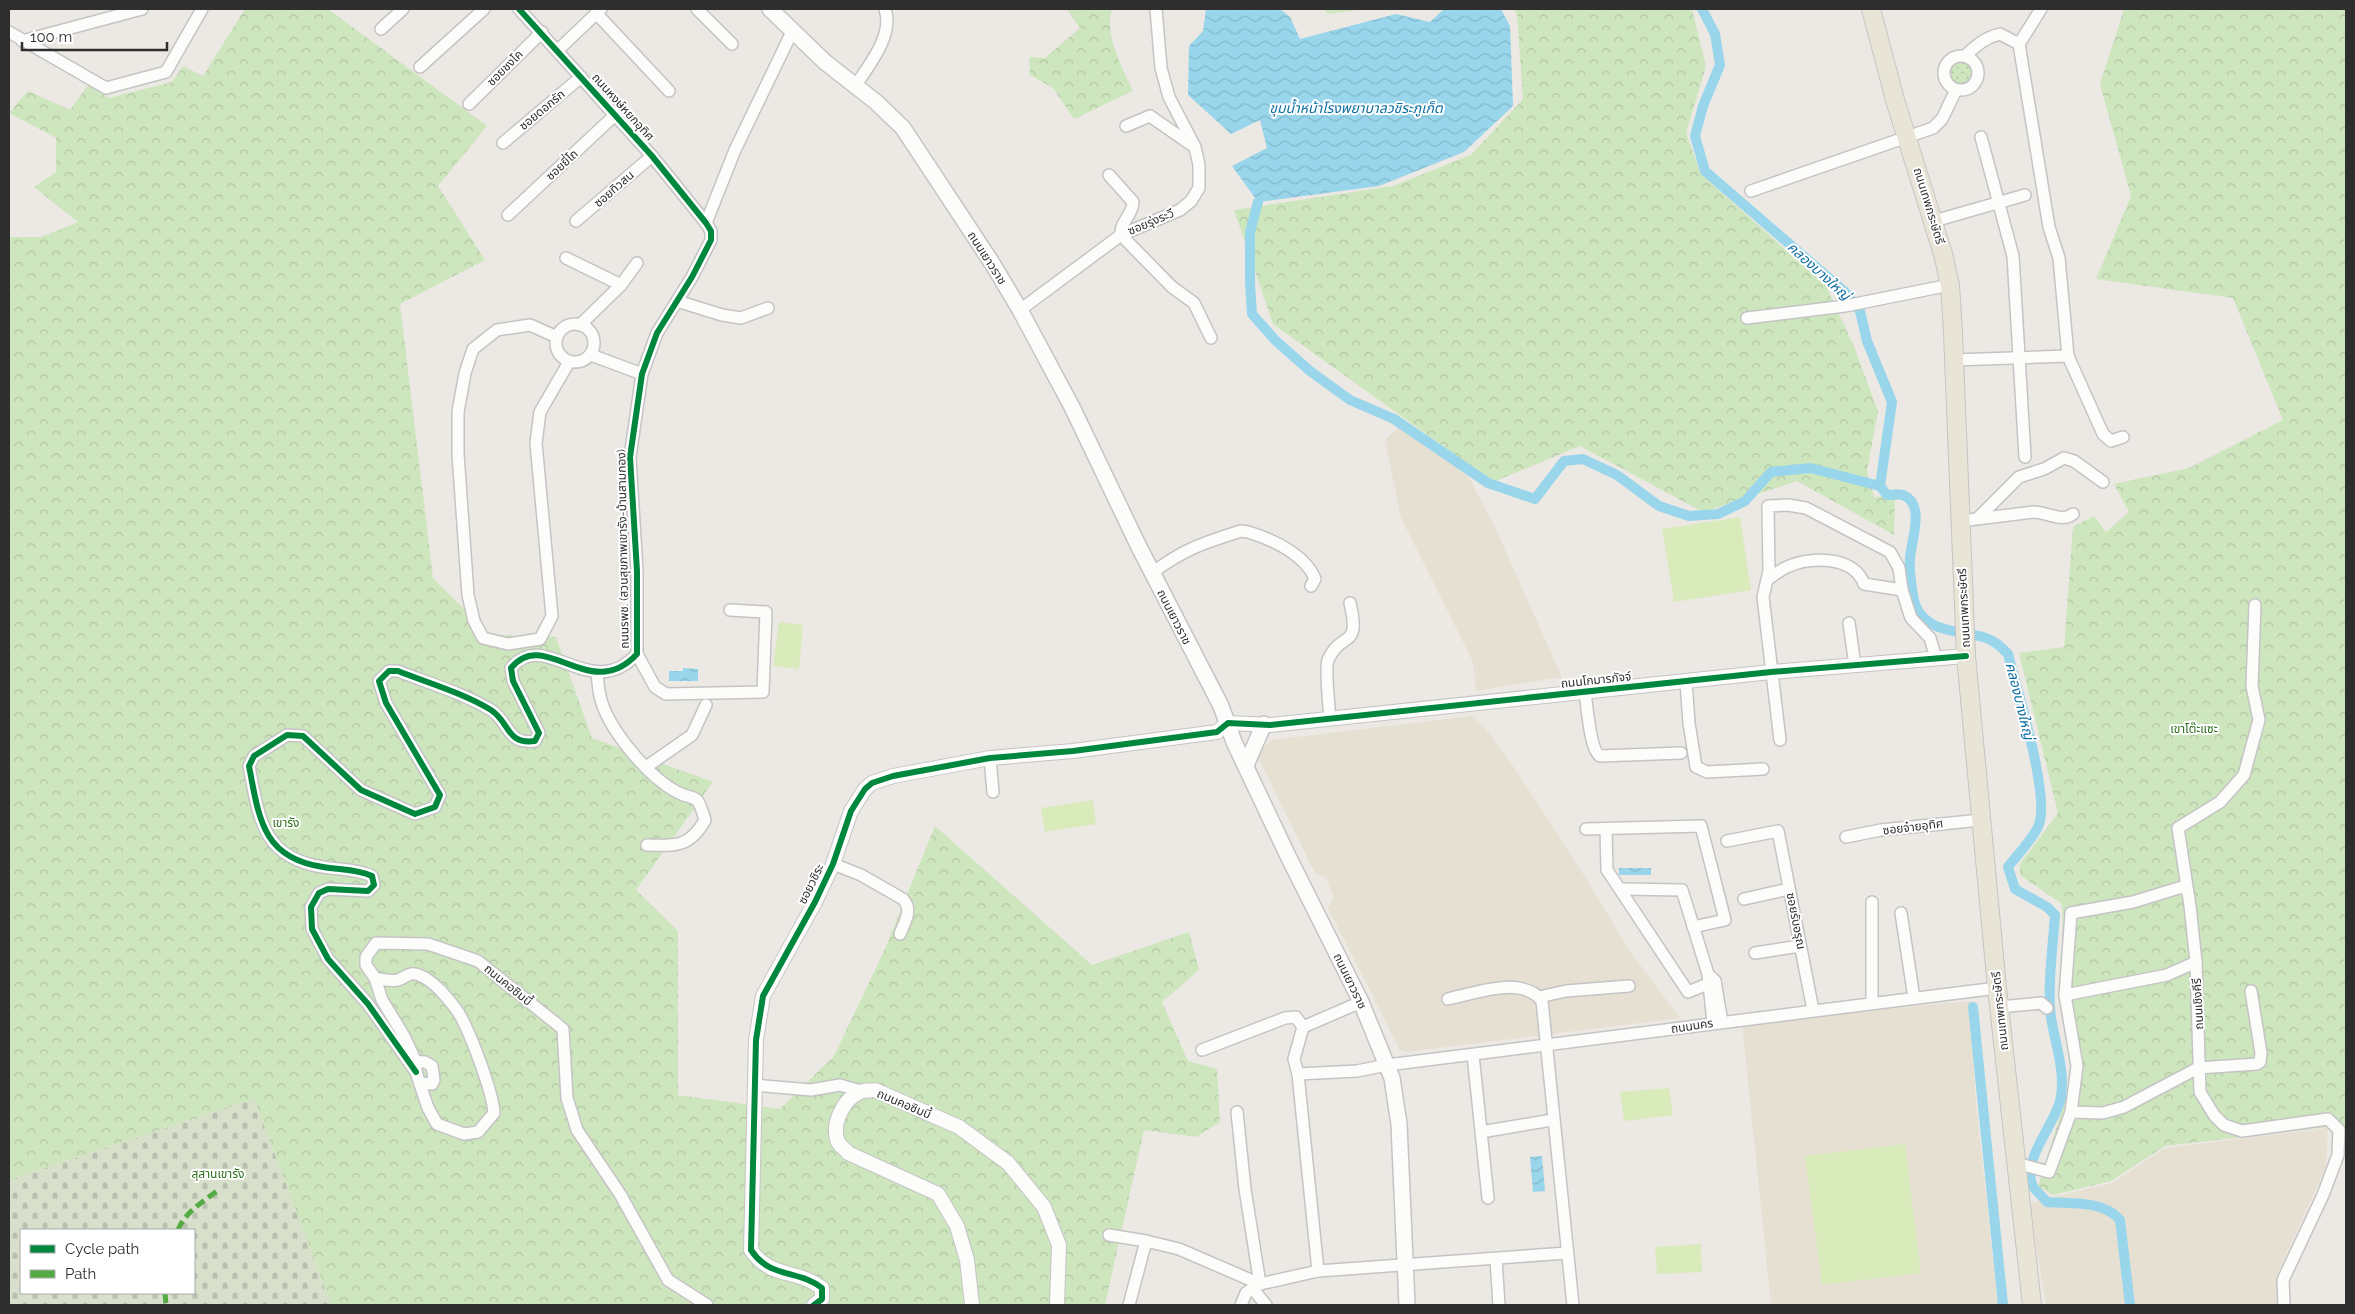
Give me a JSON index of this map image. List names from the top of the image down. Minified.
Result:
{"streets":{"main road":["ถนนเทพกระษัตรี","ถนนเยาวราช"],"street":["ซอยชงโค","ถนนหงษ์หยกอุทิศ","ซอยดอกรัก","ซอยยี่โถ","ซอยทิวสน","ซอยรุ่งระวี","ถนนรพช. (สวนสุขภาพเขารัง-บ้านสามกอง)","ถนนโกมารภัจจ์","ซอยจ๋ายอุทิศ","ซอยวชิระ","ซอยรับอรุณ","ถนนคอซิมบี้","ถนนเชิงคีรี","ถนนนคร"]},"crossings":[["ซอยชงโค","ถนนหงษ์หยกอุทิศ"],["ถนนหงษ์หยกอุทิศ","ซอยดอกรัก"],["ถนนหงษ์หยกอุทิศ","ซอยยี่โถ"],["ถนนหงษ์หยกอุทิศ","ซอยทิวสน"],["ถนนหงษ์หยกอุทิศ","ถนนรพช. (สวนสุขภาพเขารัง-บ้านสามกอง)"],["ถนนเทพกระษัตรี","ถนนโกมารภัจจ์"],["ถนนเทพกระษัตรี","ซอยจ๋ายอุทิศ"],["ถนนเทพกระษัตรี","ถนนนคร"],["ซอยรุ่งระวี","ถนนเยาวราช"],["ถนนเยาวราช","ถนนโกมารภัจจ์"],["ถนนเยาวราช","ซอยวชิระ"],["ถนนเยาวราช","ถนนนคร"],["ถนนโกมารภัจจ์","ซอยวชิระ"],["ซอยรับอรุณ","ถนนนคร"]],"water":["ขุมน้ำหน้าโรงพยาบาลวชิระภูเก็ต","คลองบางใหญ่"],"parks":["เขาโต๊ะแซะ","เขารัง","สุสานเขารัง"],"legend":["Cycle path","Path"],"scale_bar":"100 m"}
